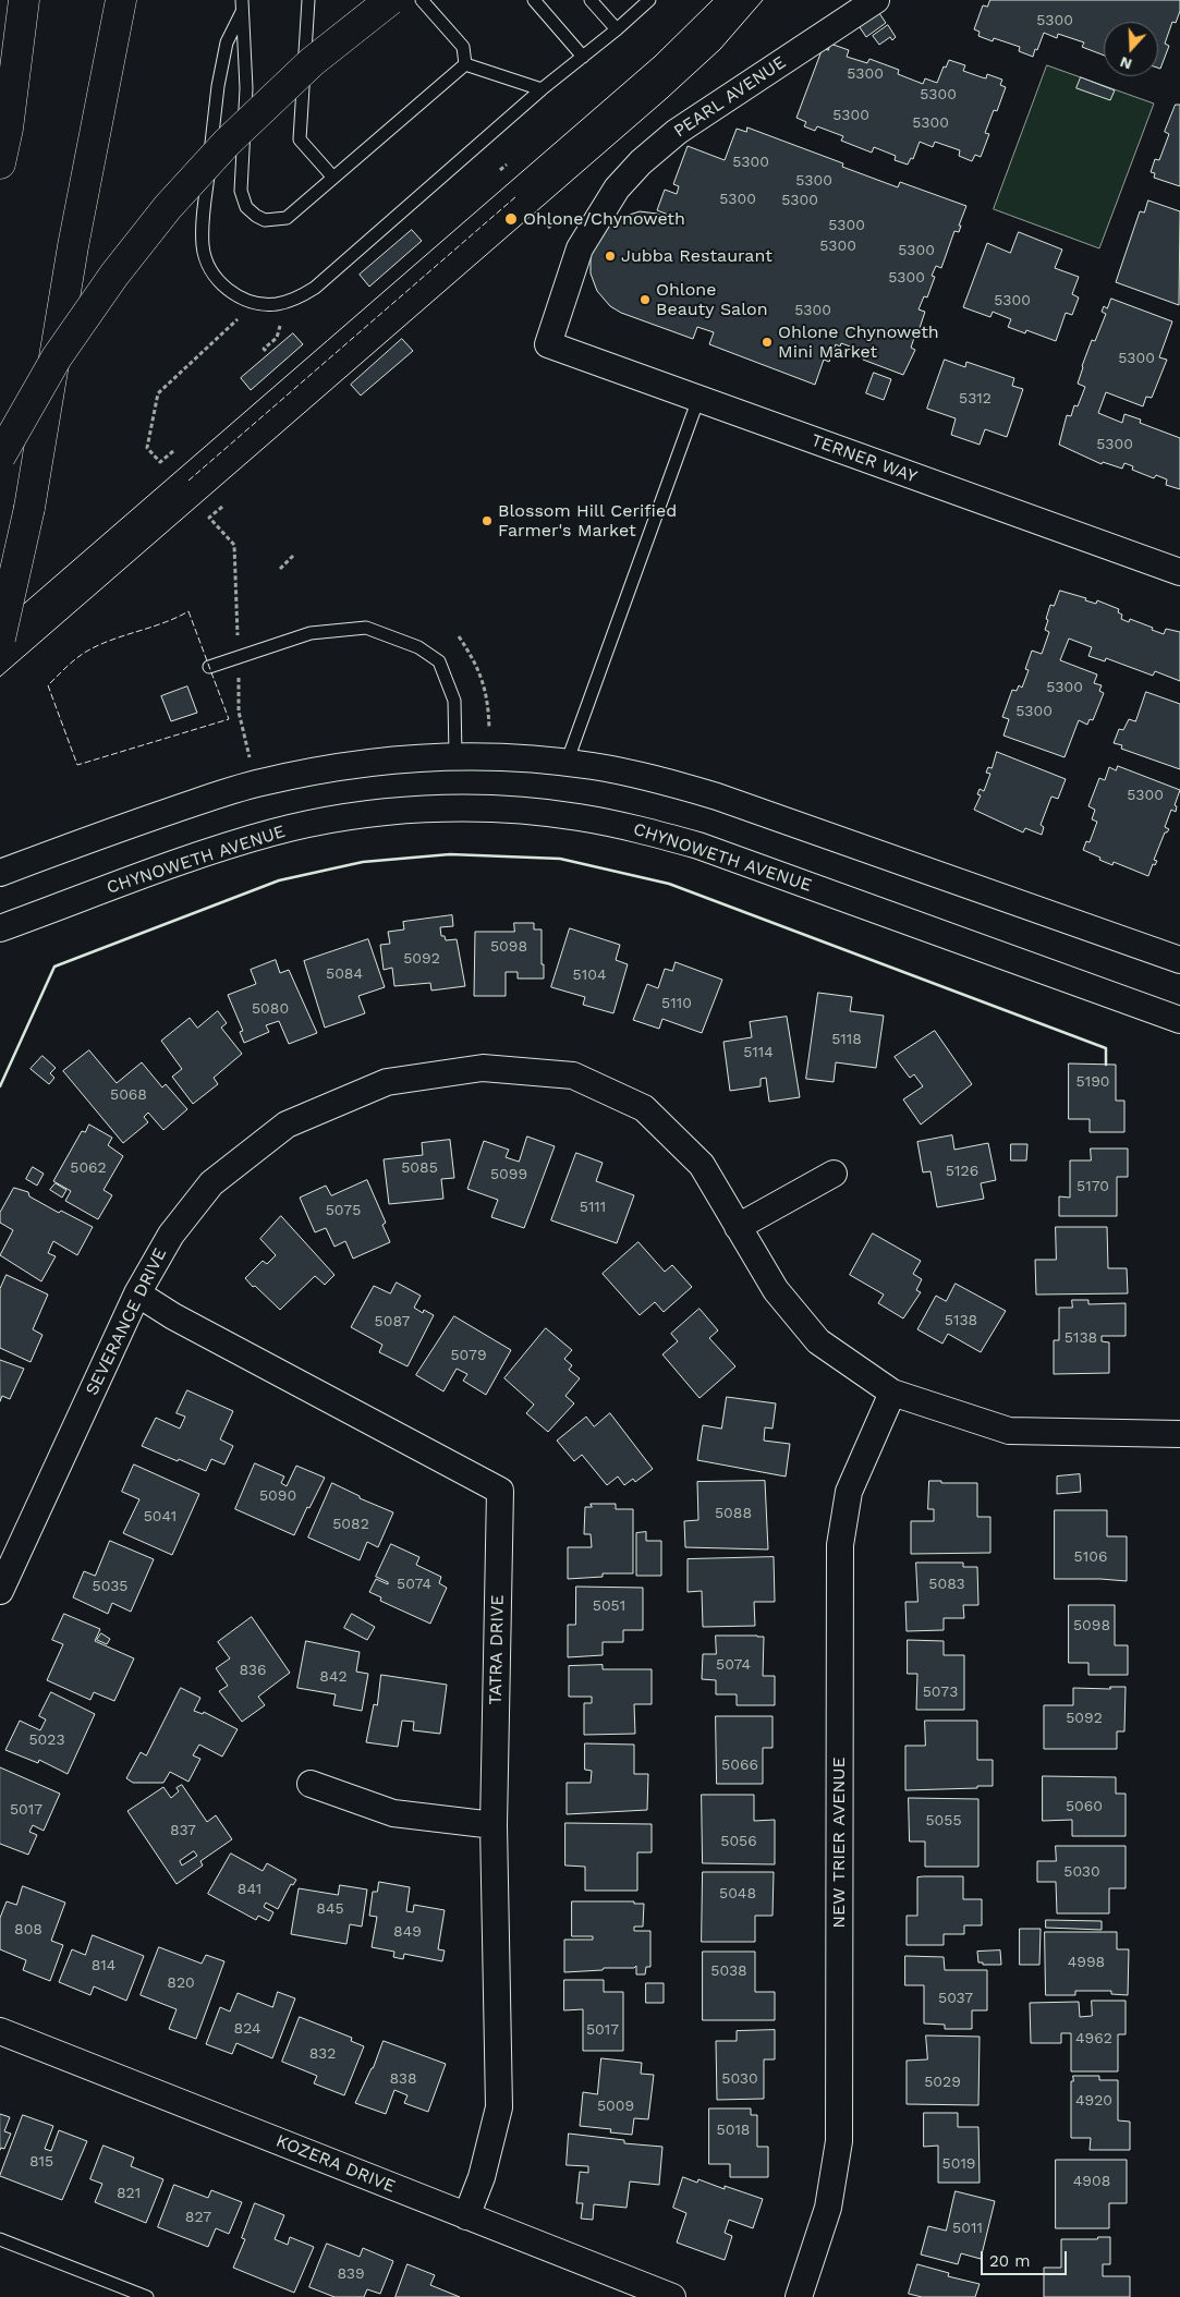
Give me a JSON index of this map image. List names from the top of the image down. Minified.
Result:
{"streets":{"street":["PEARL AVENUE","TERNER WAY","CHYNOWETH AVENUE","SEVERANCE DRIVE","TATRA DRIVE","NEW TRIER AVENUE","KOZERA DRIVE"]},"crossings":[["PEARL AVENUE","TERNER WAY"],["SEVERANCE DRIVE","TATRA DRIVE"],["SEVERANCE DRIVE","NEW TRIER AVENUE"],["TATRA DRIVE","KOZERA DRIVE"]],"places":["Ohlone/Chynoweth","Jubba Restaurant","Ohlone Beauty Salon","Ohlone Chynoweth Mini Market","Blossom Hill Cerified Farmer's Market"],"house_numbers":["5300","5300","5300","5300","5300","5300","5300","5300","5300","5300","5300","5300","5300","5300","5300","5300","5312","5300","5300","5300","5300","5098","5092","5084","5104","5110","5080","5118","5114","5190","5068","5062","5085","5126","5099","5170","5111","5075","5138","5087","5138","5079","5090","5088","5041","5082","5106","5074","5083","5035","5051","5098","5074","836","842","5073","5092","5023","5066","5060","5017","5055","837","5056","5030","841","5048","845","808","849","4998","814","5038","820","5037","824","5017","4962","832","838","5030","5029","4920","5009","5018","815","5019","4908","821","827","5011","839"],"scale_bar":"20 m","north":"bottom"}
